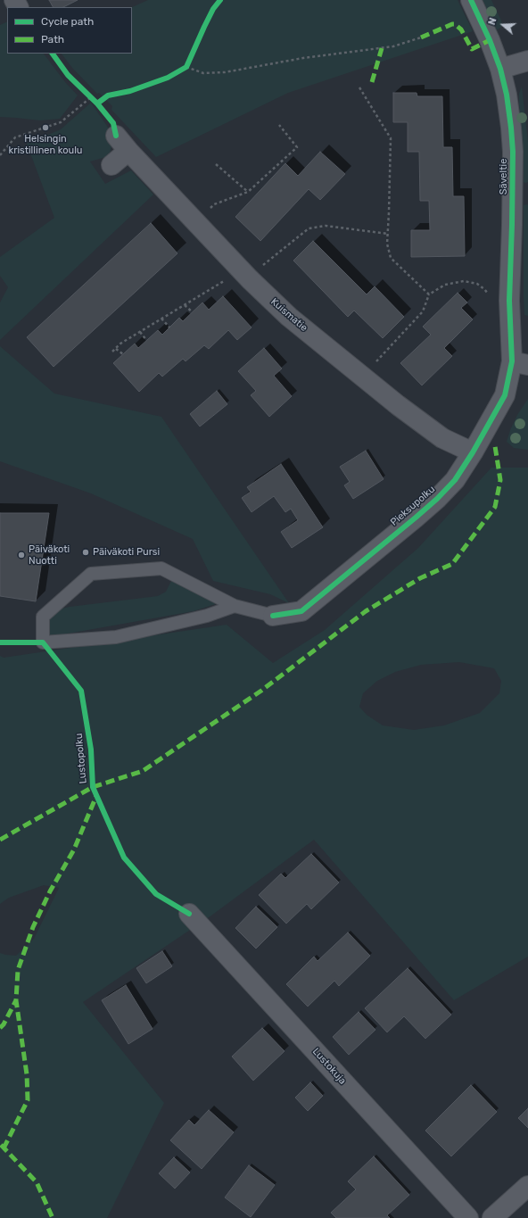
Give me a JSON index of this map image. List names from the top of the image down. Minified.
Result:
{"streets":{"street":["Säveltie","Kuismatie","Pieksupolku","Lustokuja"],"cycle path":["Lustopolku"]},"crossings":[["Säveltie","Pieksupolku"],["Kuismatie","Pieksupolku"]],"places":["Helsingin kristillinen koulu","Päiväkoti Pursi","Päiväkoti Nuotti"],"legend":["Cycle path","Path"],"north":"left"}
